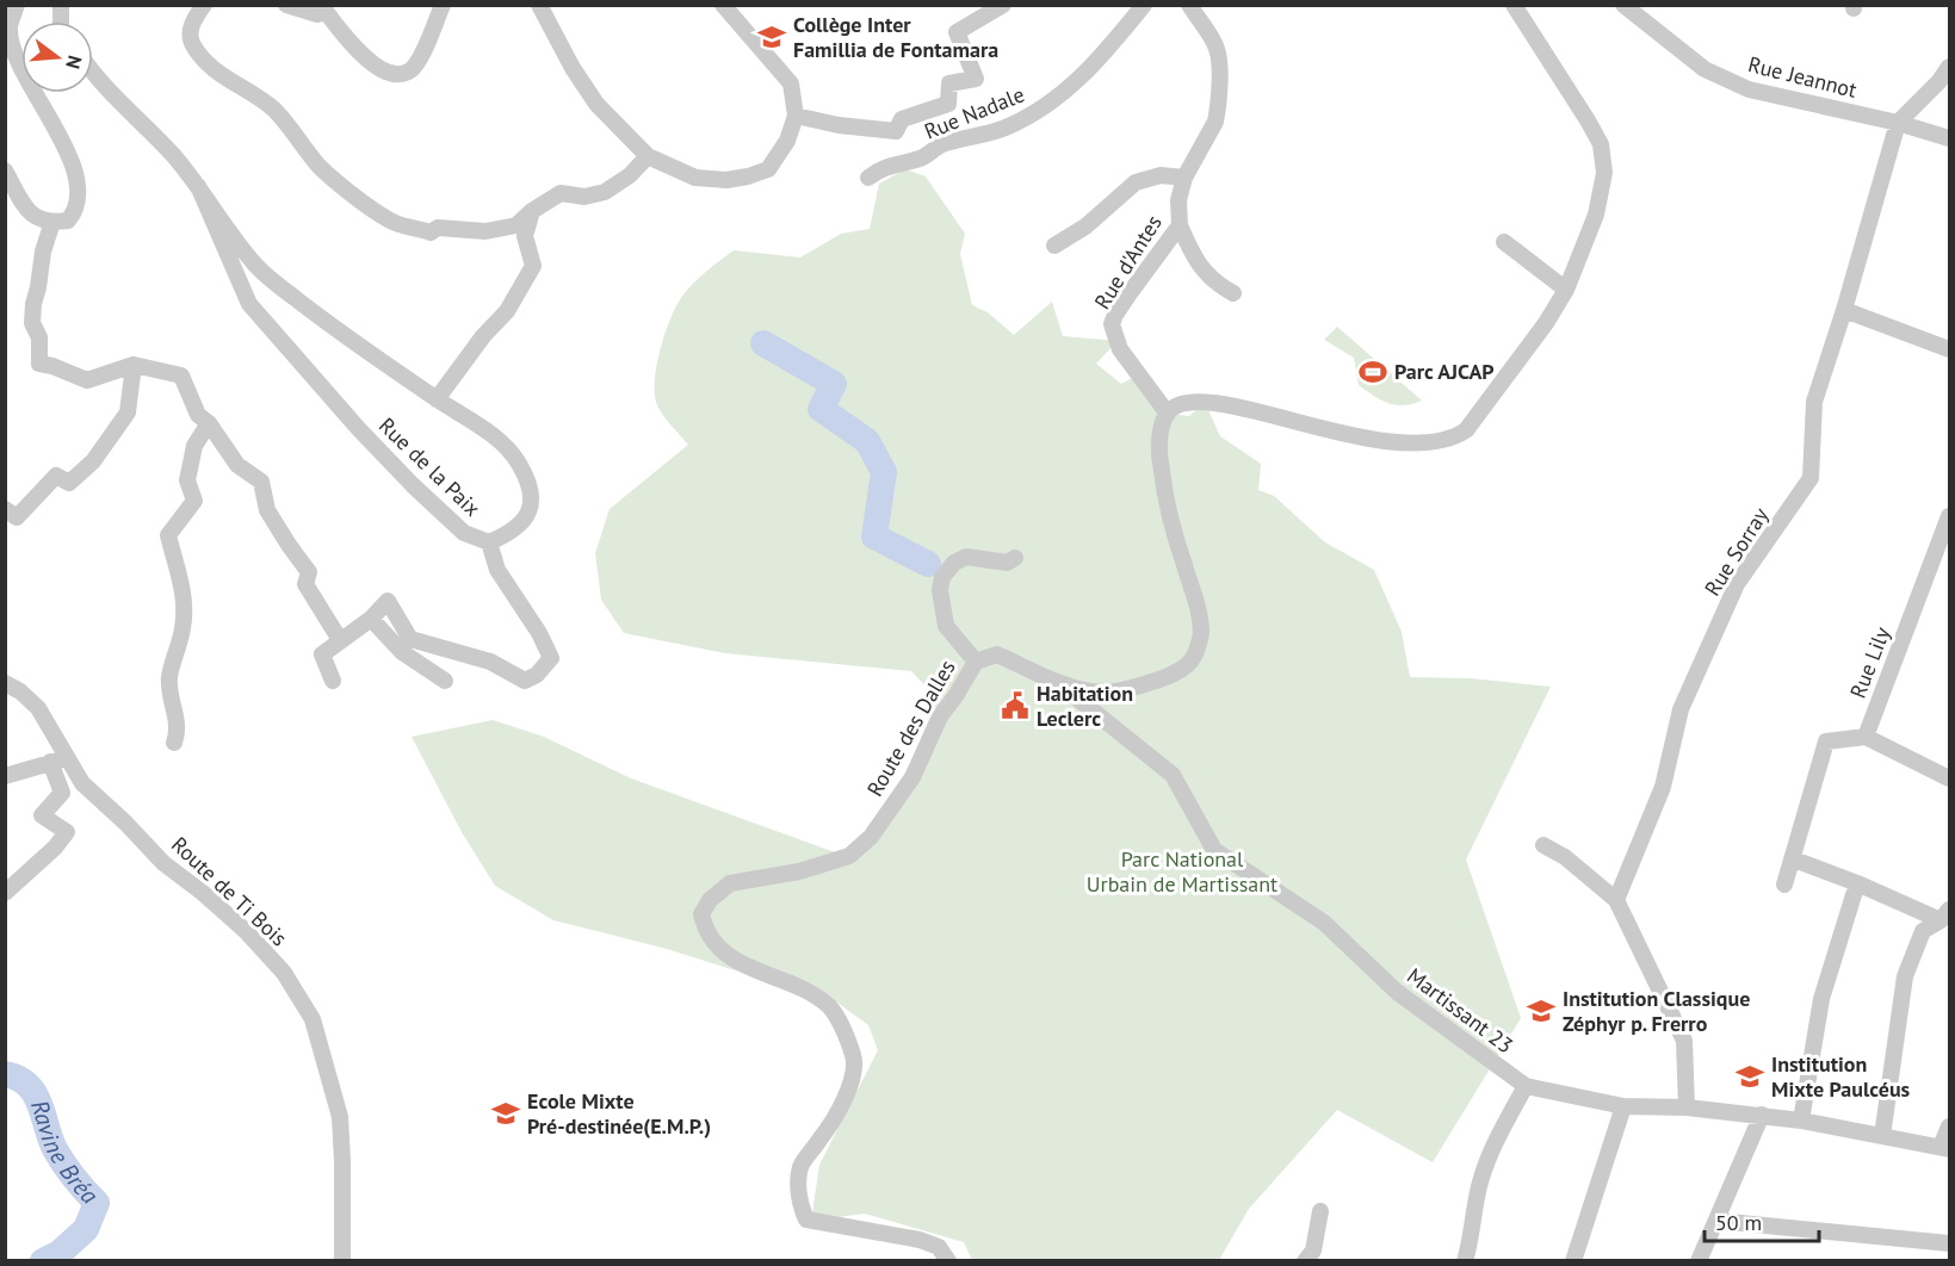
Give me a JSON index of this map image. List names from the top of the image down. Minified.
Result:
{"streets":{"street":["Rue Jeannot","Rue Nadale","Rue d'Antes","Rue de la Paix","Rue Sorray","Rue Lily","Route des Dalles","Route de Ti Bois","Martissant 23"]},"crossings":[["Rue Jeannot","Rue Sorray"],["Rue d'Antes","Route des Dalles"],["Route des Dalles","Martissant 23"]],"water":["Ravine Bréa"],"parks":["Parc National Urbain de Martissant"],"places":{"school or university":["Collège Inter Famillia de Fontamara","Institution Classique Zéphyr p. Frerro","Institution Mixte Paulcéus","Ecole Mixte Pré-destinée(E.M.P.)"],"sports":["Parc AJCAP"],"public building":["Habitation Leclerc"]},"scale_bar":"50 m","north":"right"}
